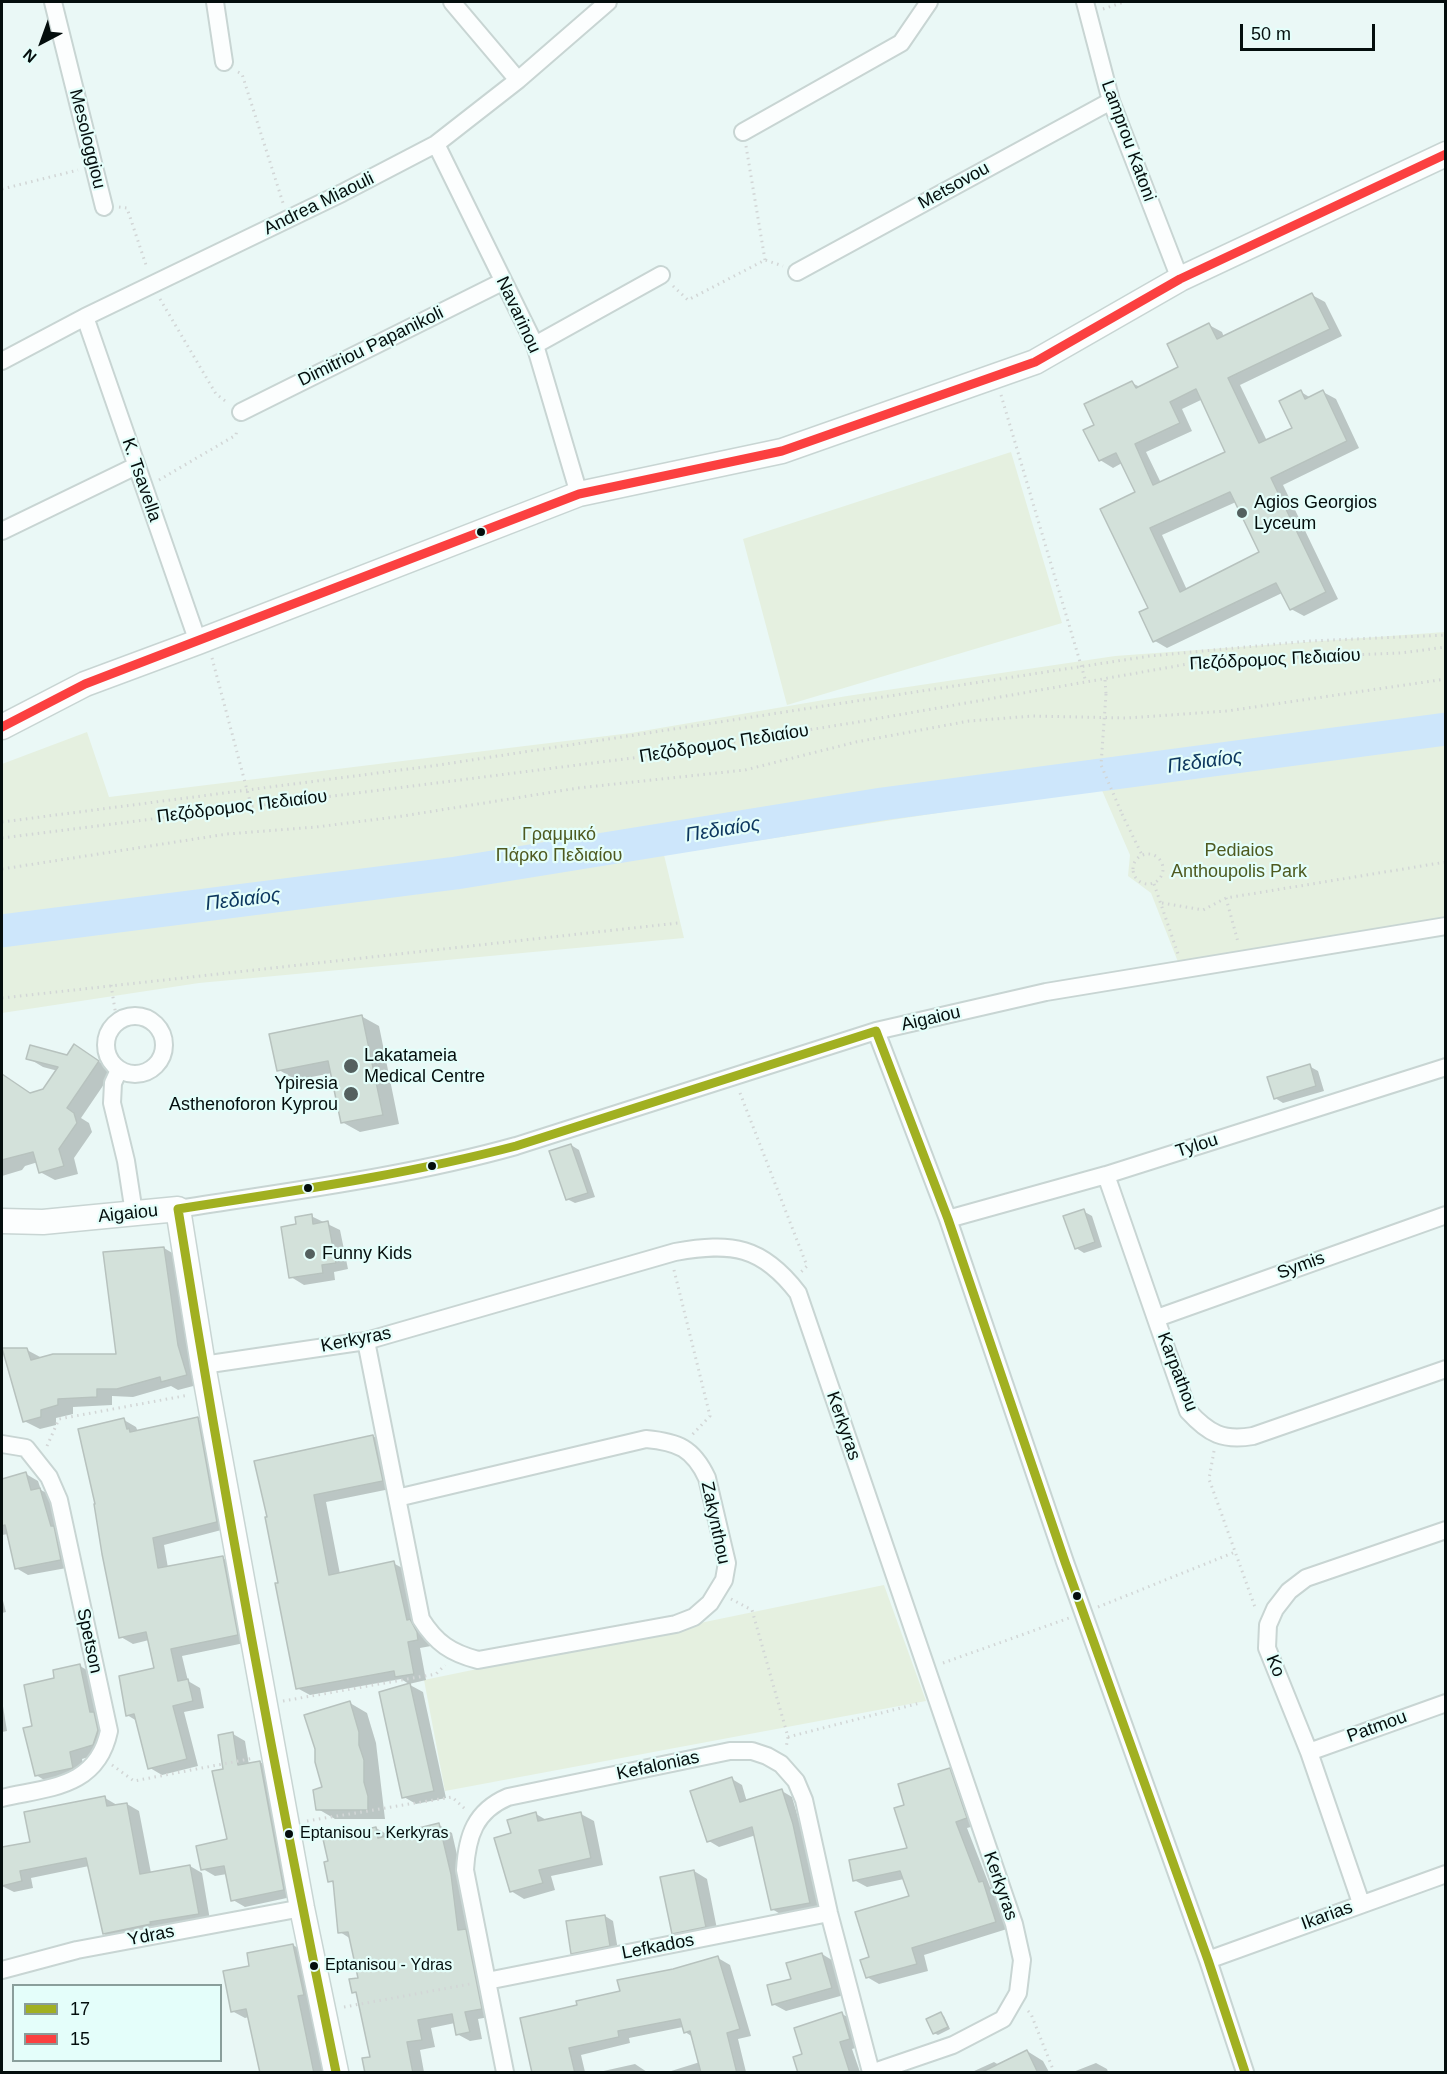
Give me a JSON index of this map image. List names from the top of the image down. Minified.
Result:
{"streets":{"street":["Mesologgiou","Lamprou Katoni","Metsovou","Andrea Miaouli","Navarinou","Dimitriou Papanikoli","K. Tsavella","Aigaiou","Tylou","Symis","Kerkyras","Karpathou","Zakynthou","Spetson","Ko","Patmou","Kefalonias","Ikarias","Ydras","Lefkados"],"path":["Πεζόδρομος Πεδιαίου"]},"crossings":[["Lamprou Katoni","Metsovou"],["Andrea Miaouli","Navarinou"],["Andrea Miaouli","K. Tsavella"],["Navarinou","Dimitriou Papanikoli"],["Tylou","Karpathou"],["Symis","Karpathou"],["Kerkyras","Zakynthou"],["Kerkyras","Kefalonias"],["Ko","Patmou"],["Ko","Ikarias"],["Kefalonias","Lefkados"]],"water":["Πεδιαίος"],"parks":["Γραμμικό Πάρκο Πεδιαίου","Pediaios Anthoupolis Park"],"places":["Agios Georgios Lyceum","Lakatameia Medical Centre","Ypiresia Asthenoforon Kyprou","Funny Kids","Eptanisou - Kerkyras","Eptanisou - Ydras"],"lines":["transit line 15","transit line 17"],"legend":["17","15"],"scale_bar":"50 m","north":"bottom left"}
